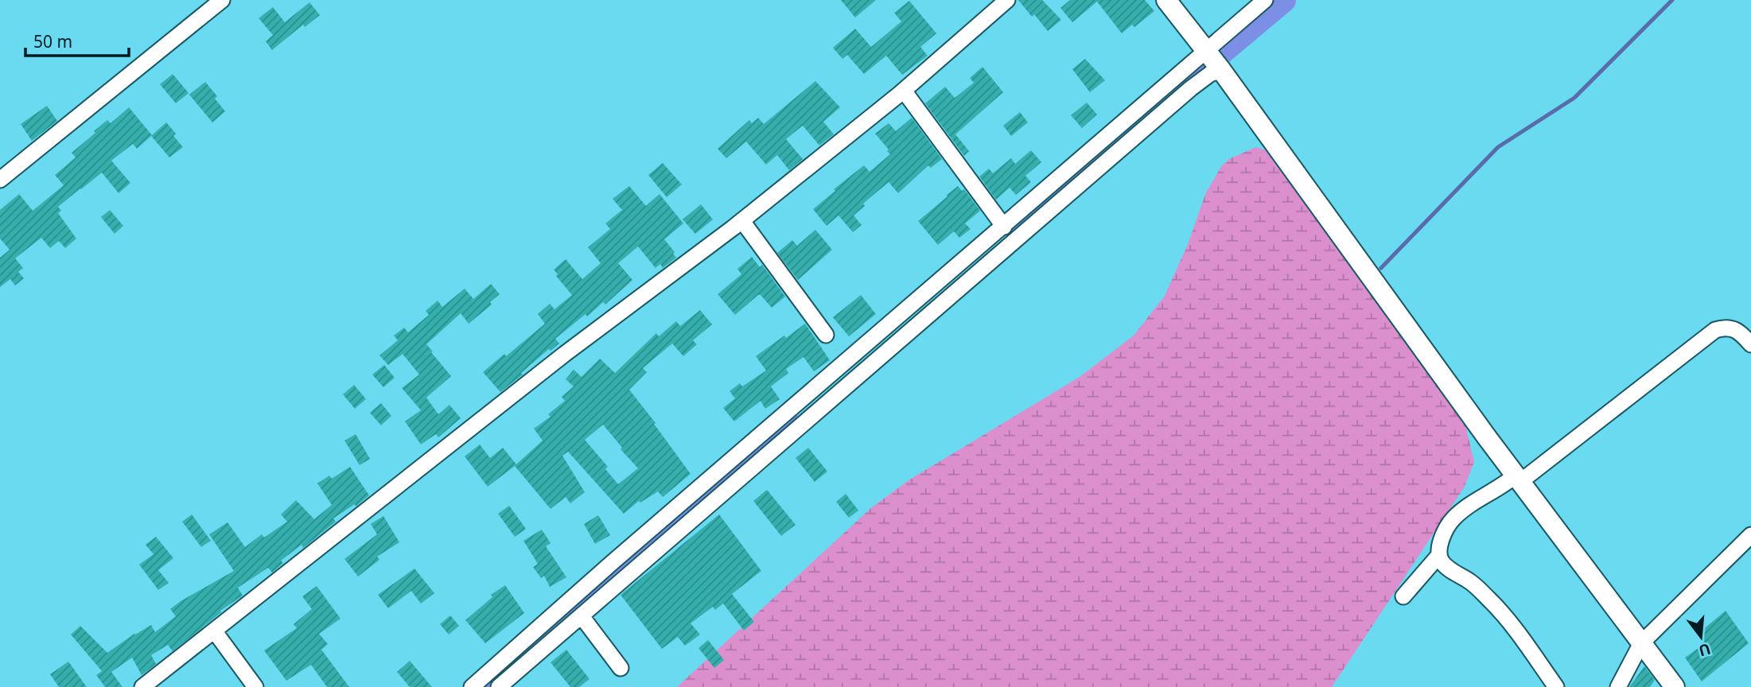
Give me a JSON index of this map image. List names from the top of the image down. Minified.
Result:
{"scale_bar":"50 m","north":"bottom"}
